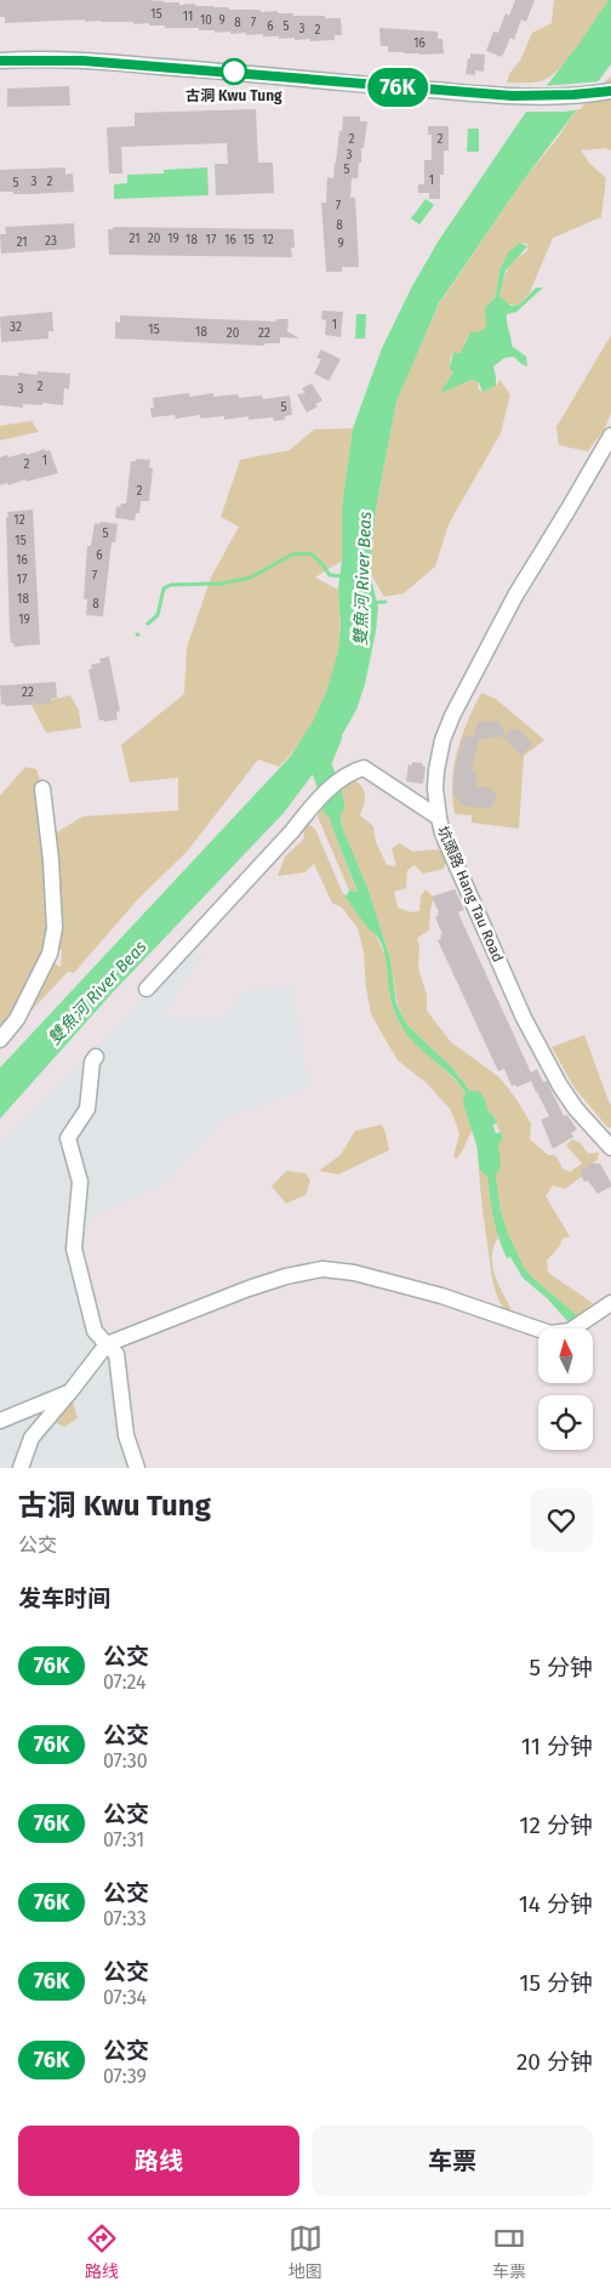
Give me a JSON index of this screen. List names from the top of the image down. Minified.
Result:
{"streets":{"street":["坑頭路 Hang Tau Road"]},"water":["雙魚河 River Beas"],"places":["古洞 Kwu Tung"],"lines":["bus line 76K"],"house_numbers":["15","11","10","9","8","7","6","5","3","2","16","2","2","3","5","1","3","2","5","7","8","21","20","19","18","17","16","15","12","23","21","9","1","32","15","18","20","22","2","3","5","1","2","2","12","5","15","6","16","7","17","18","8","19","22"],"north":"top","page":{"on_map":"76K","heading":[["古洞 Kwu Tung","公交"],"发车时间"],"list":[{"mark":"76K","name":"公交","note":"07:24","value":"5 分钟"},{"mark":"76K","name":"公交","note":"07:30","value":"11 分钟"},{"mark":"76K","name":"公交","note":"07:31","value":"12 分钟"},{"mark":"76K","name":"公交","note":"07:33","value":"14 分钟"},{"mark":"76K","name":"公交","note":"07:34","value":"15 分钟"},{"mark":"76K","name":"公交","note":"07:39","value":"20 分钟"}],"buttons":["路线","车票"],"tabs":["路线","地图","车票"]}}
